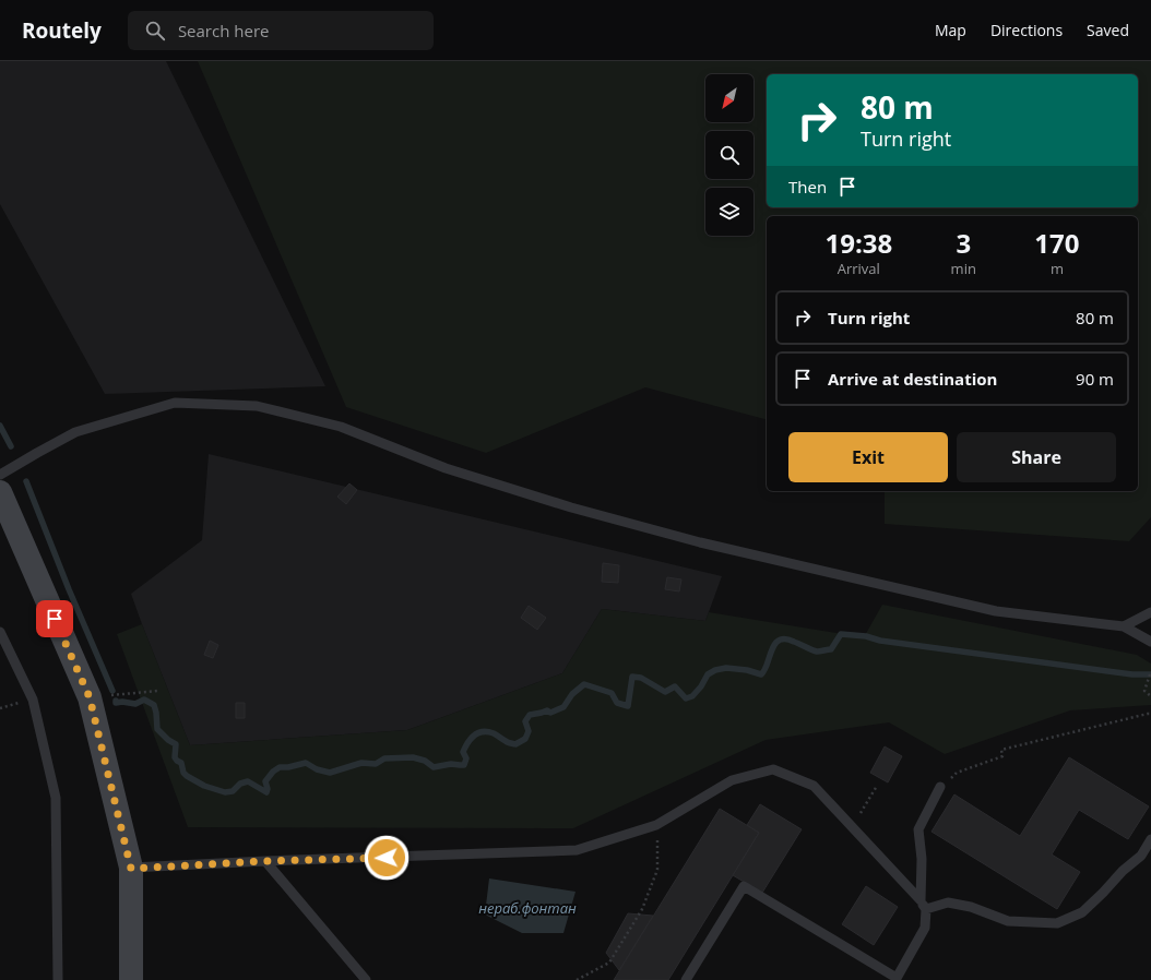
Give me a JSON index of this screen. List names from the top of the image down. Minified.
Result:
{"water":["нераб.фонтан"],"north":"bottom left","page":{"header":"Routely","search":"Search here","nav":["Map","Directions","Saved"],"turn":["80 m","Turn right"],"then":"Then","eta":["19:38","Arrival","3","min","170","m"],"list":[{"name":"Turn right","value":"80 m"},{"name":"Arrive at destination","value":"90 m"}],"buttons":["Exit","Share"]}}
